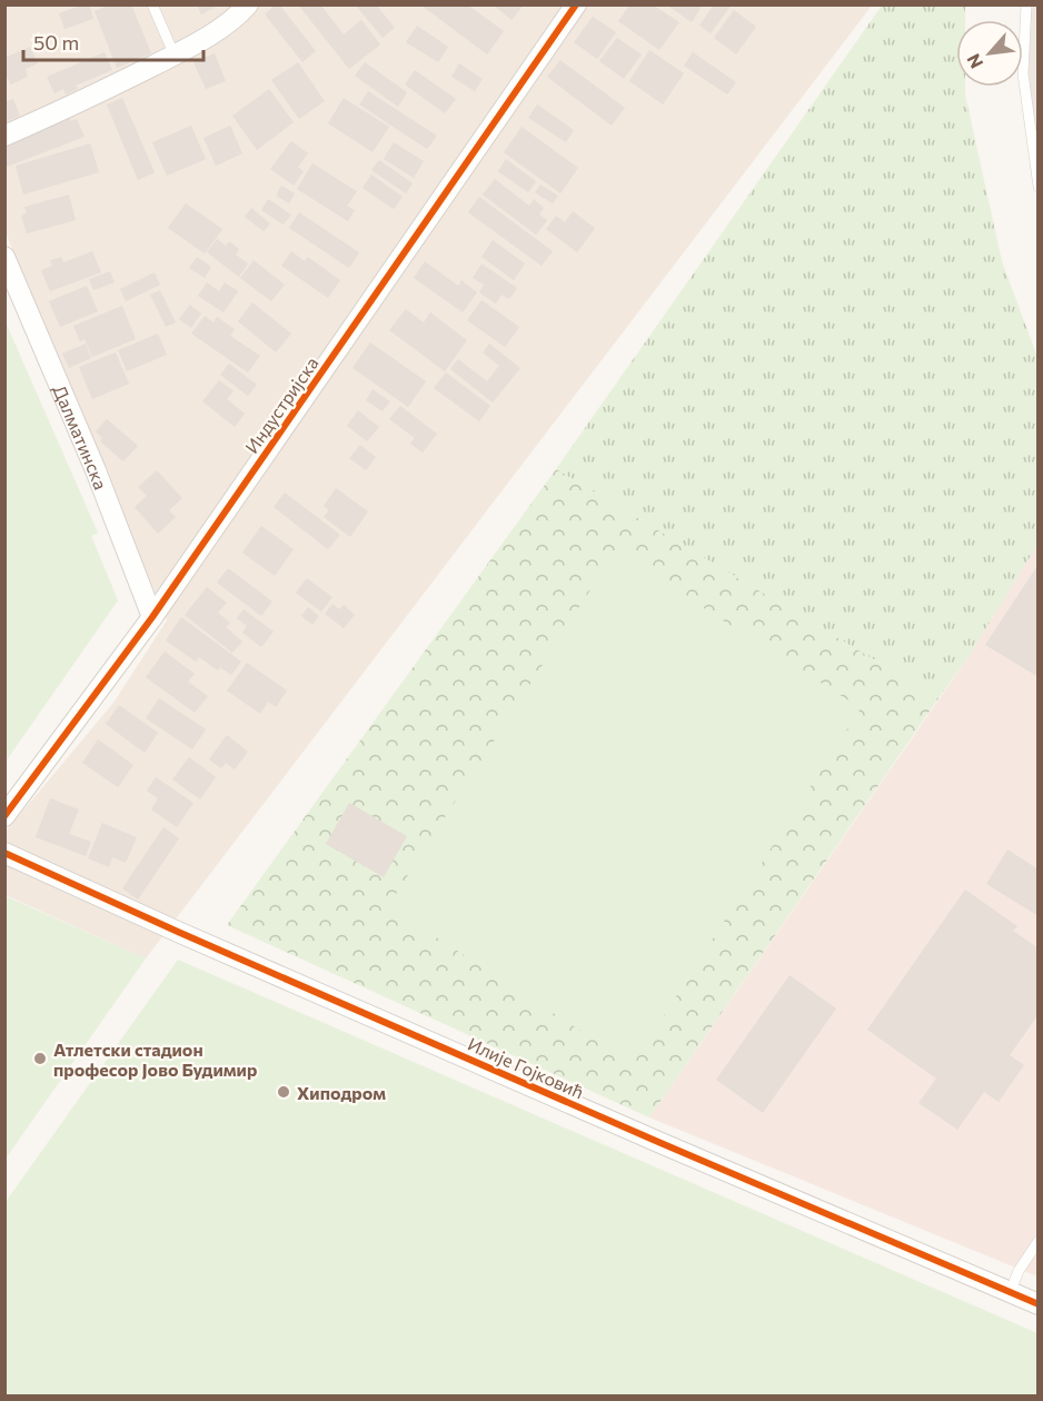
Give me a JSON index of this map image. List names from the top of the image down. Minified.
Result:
{"streets":{"street":["Индустријска","Далматинска","Илије Гојковић"]},"crossings":[["Индустријска","Далматинска"]],"places":["Атлетски стадион професор Јово Будимир","Хиподром"],"scale_bar":"50 m","north":"bottom left"}
